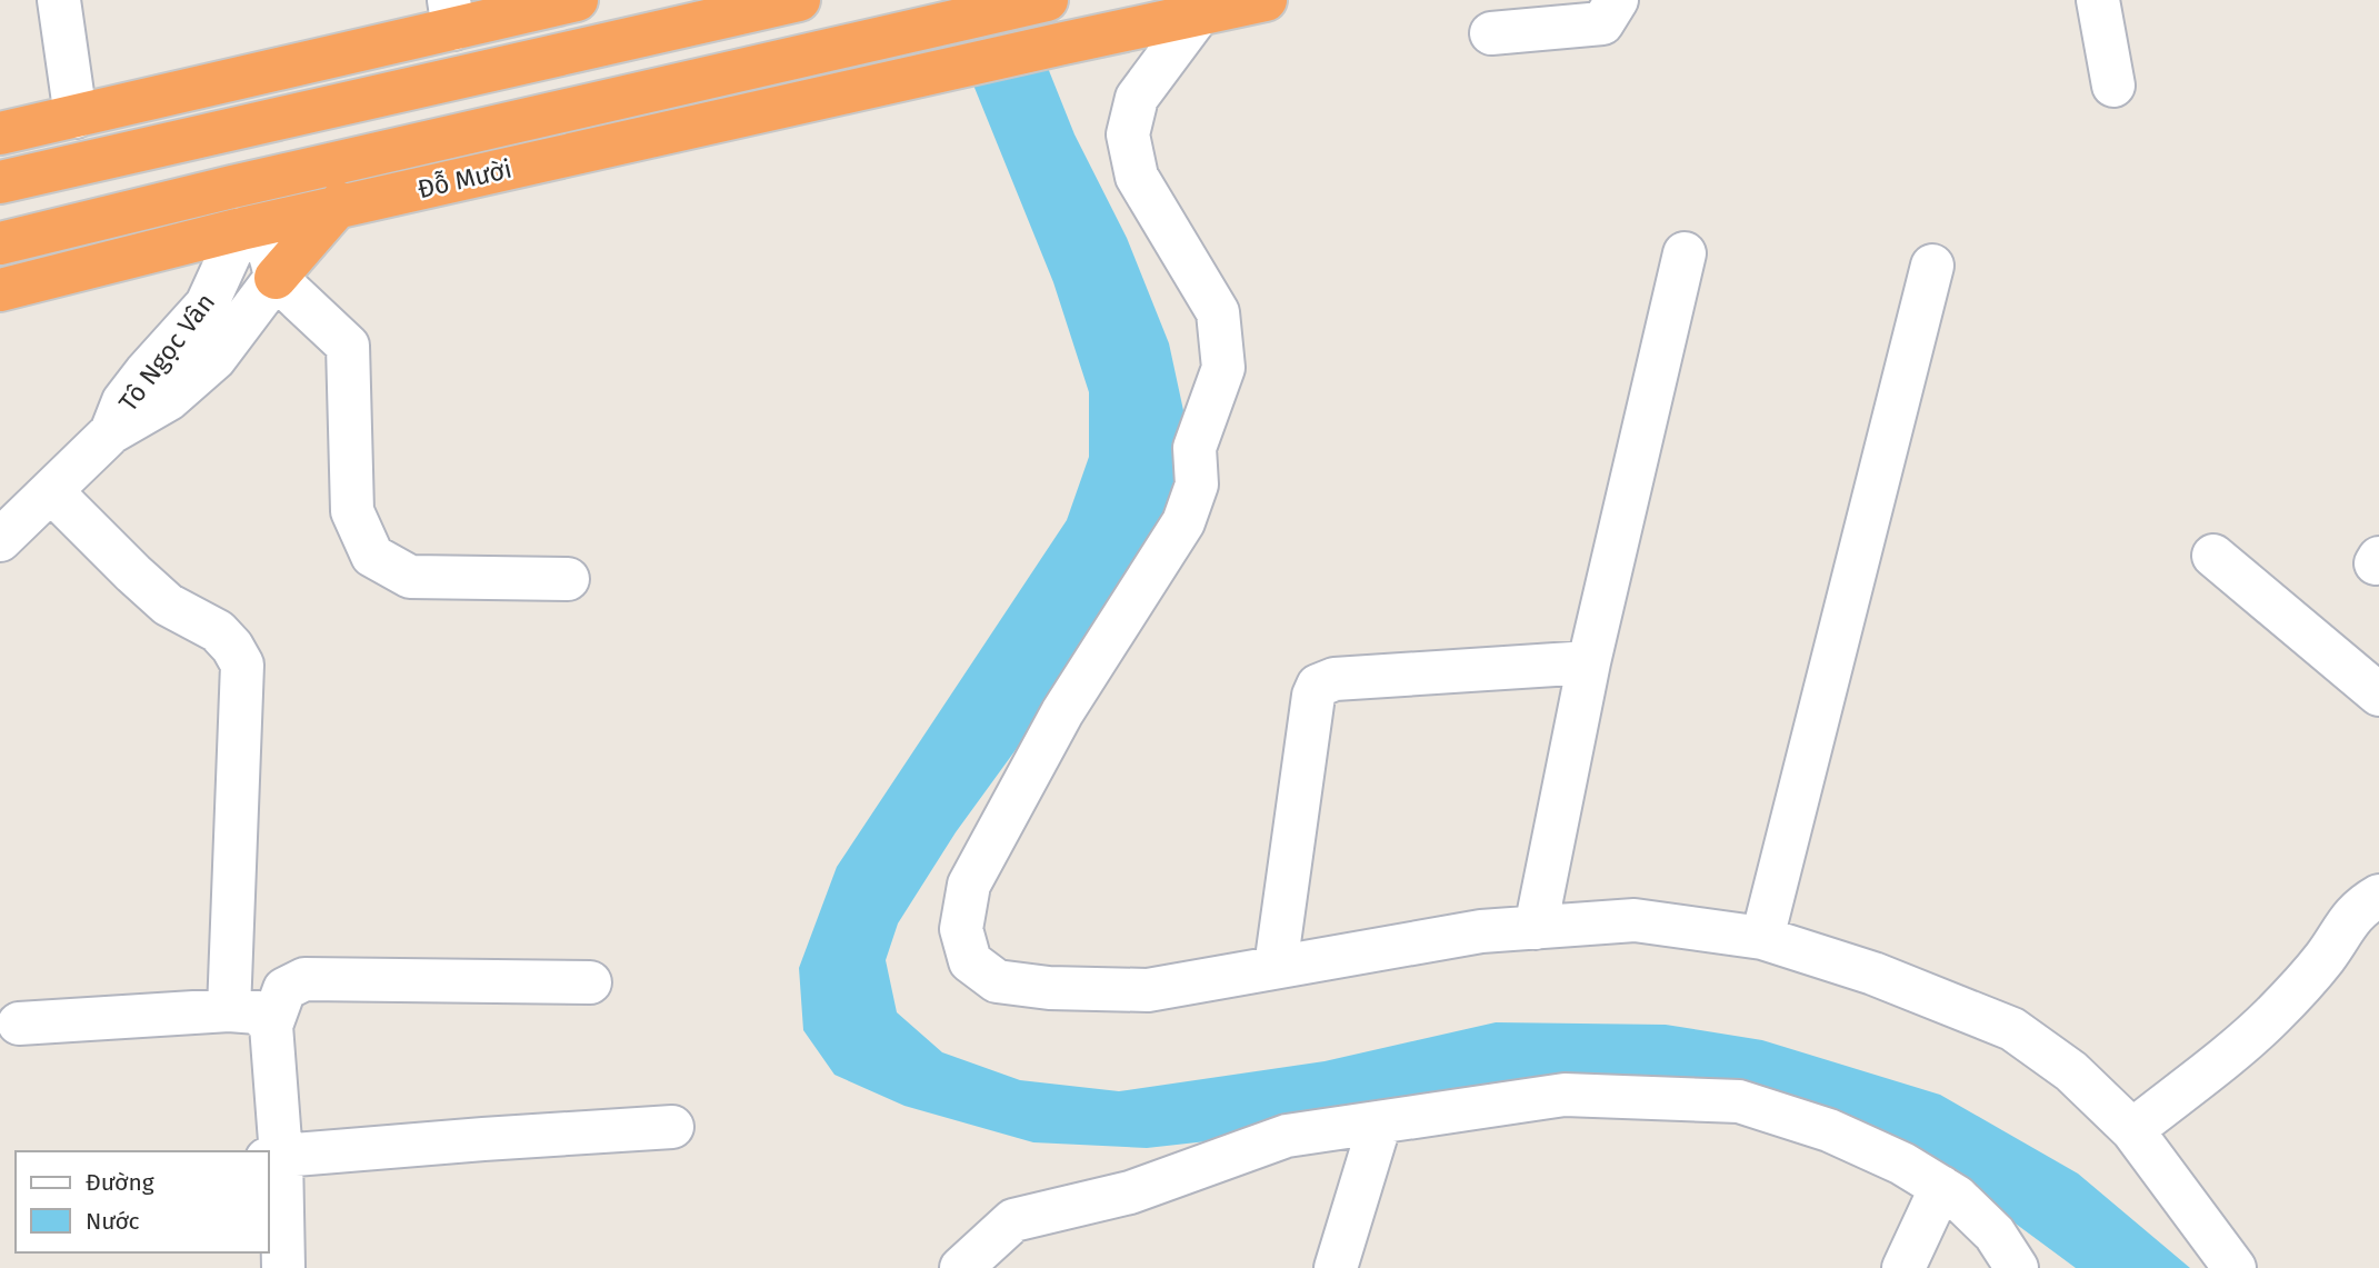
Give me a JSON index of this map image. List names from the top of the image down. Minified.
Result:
{"streets":{"highway":["Đỗ Mười"],"street":["Tô Ngọc Vân"]},"crossings":[["Đỗ Mười","Tô Ngọc Vân"]],"legend":["Đường","Nước"]}
